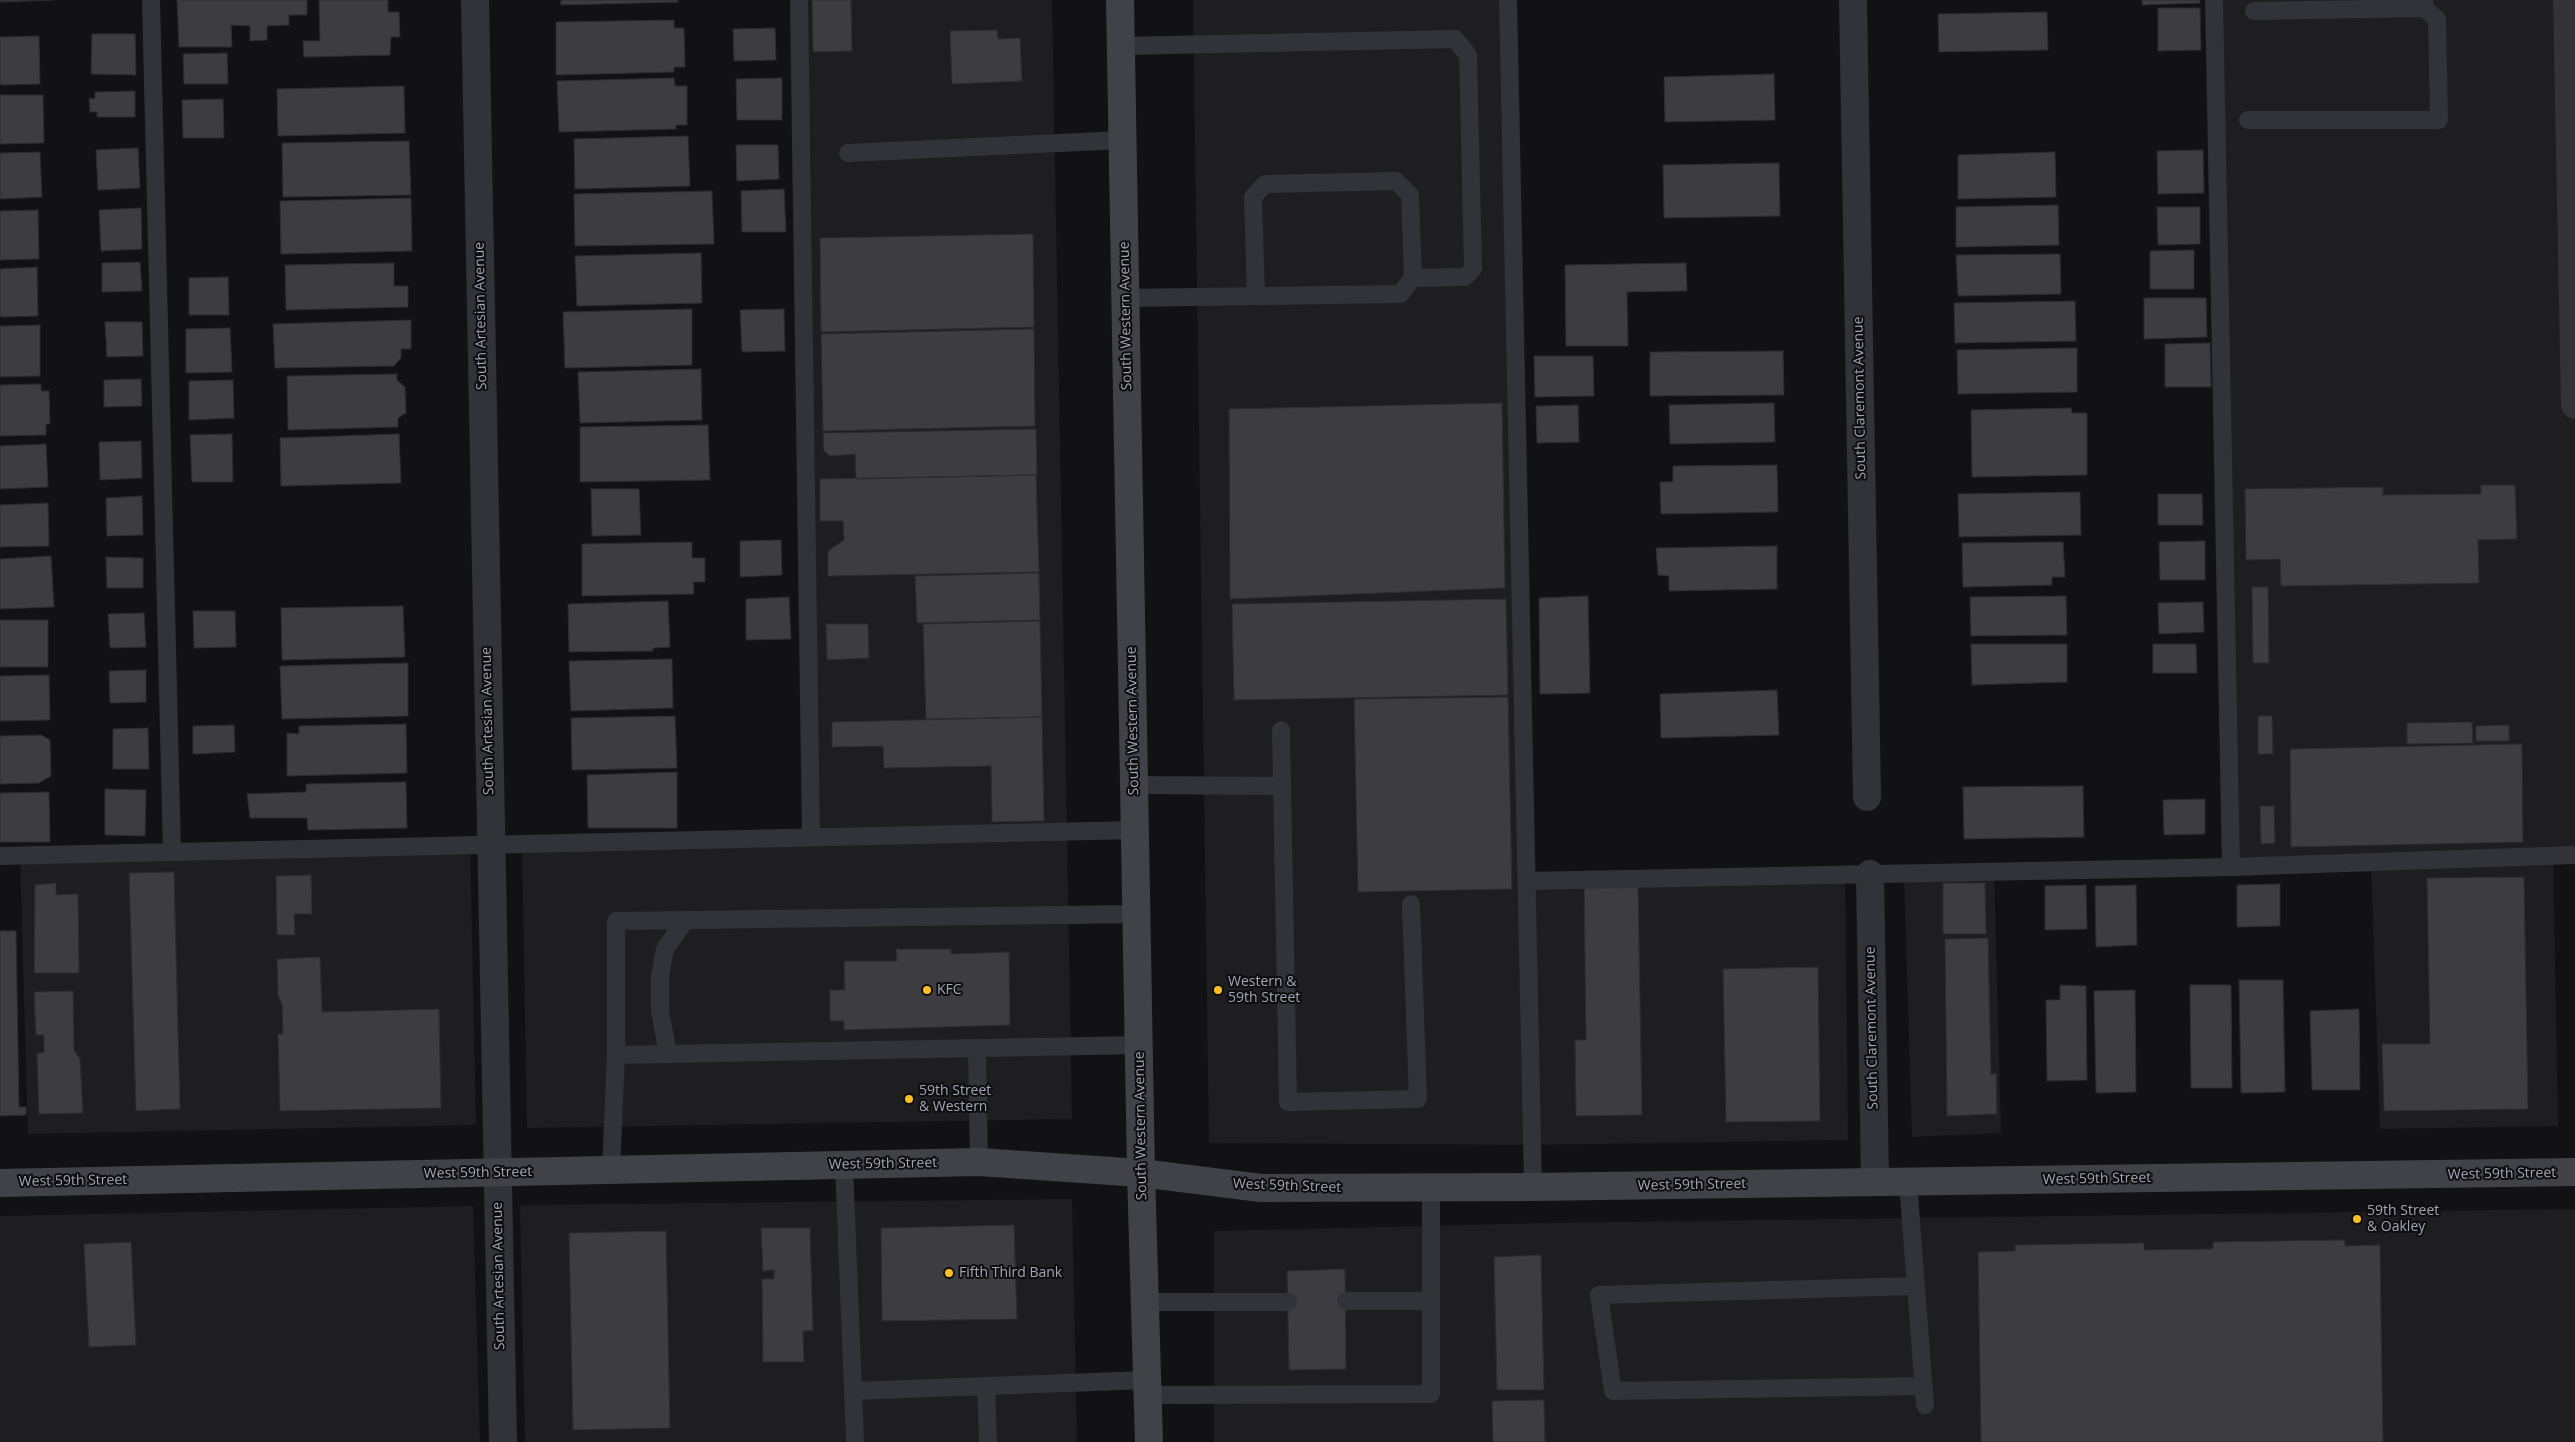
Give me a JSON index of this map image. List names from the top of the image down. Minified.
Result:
{"streets":{"street":["South Artesian Avenue","South Western Avenue","South Claremont Avenue","West 59th Street"]},"crossings":[["South Artesian Avenue","West 59th Street"],["South Western Avenue","West 59th Street"],["South Claremont Avenue","West 59th Street"]],"places":["KFC","Western & 59th Street","59th Street & Western","59th Street & Oakley","Fifth Third Bank"]}
